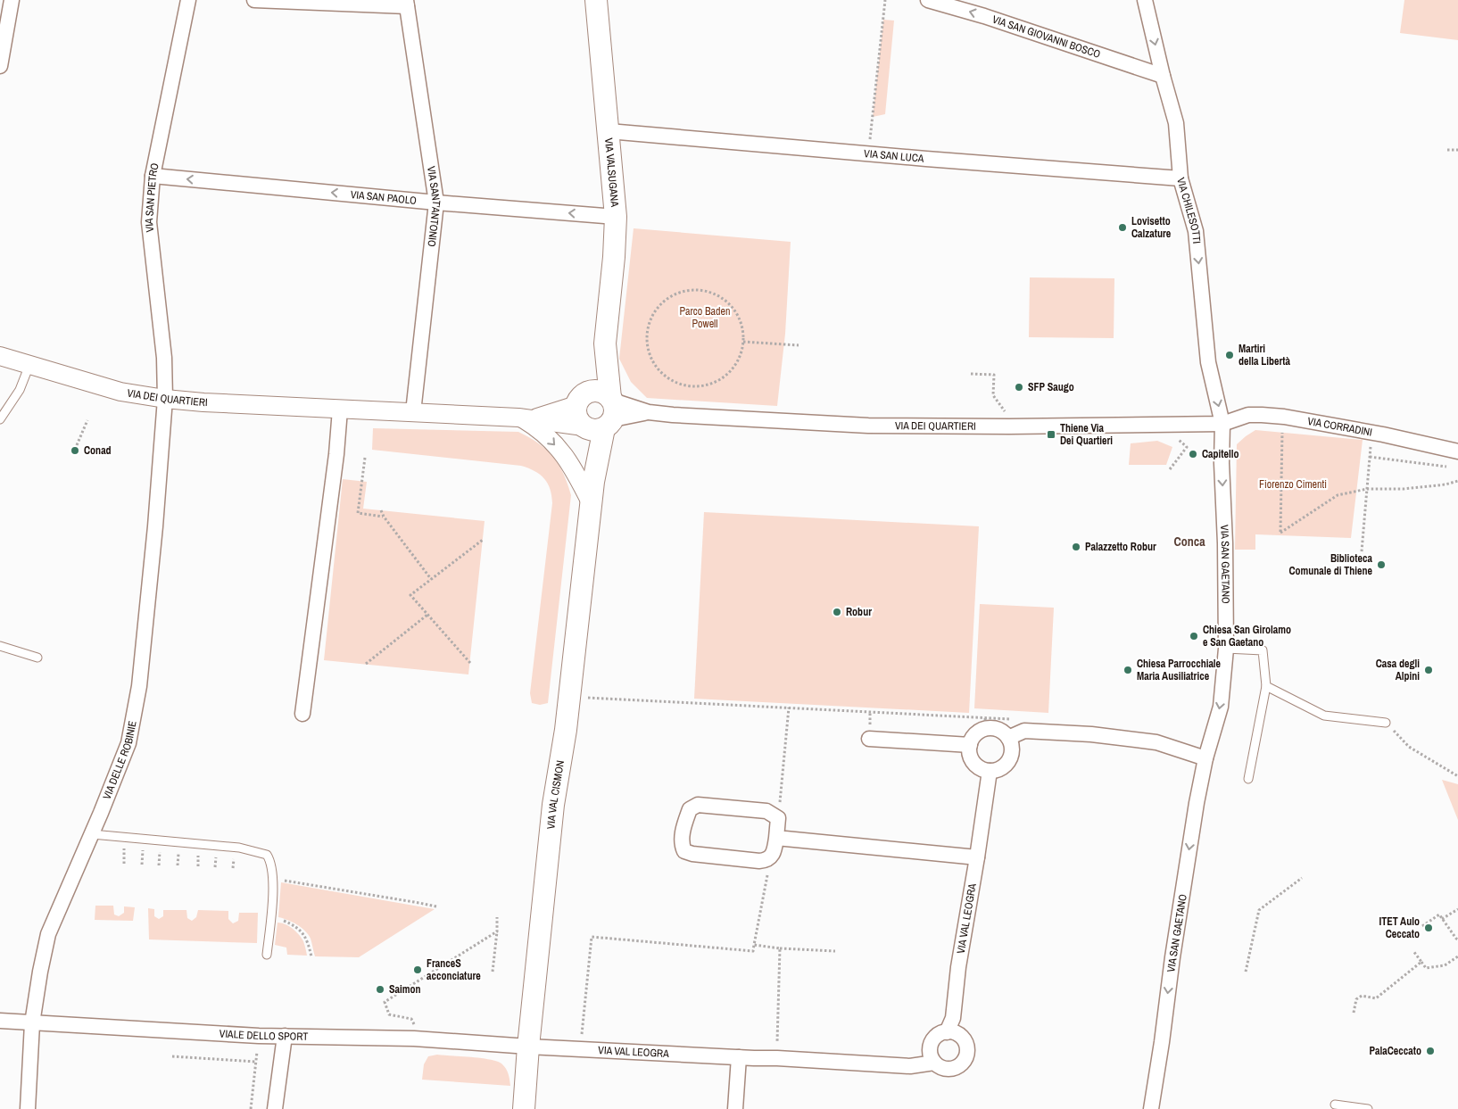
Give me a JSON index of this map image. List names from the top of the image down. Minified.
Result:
{"streets":{"main road":["VIA VALSUGANA","VIA VAL CISMON"],"street":["VIA SAN GIOVANNI BOSCO","VIA SAN LUCA","VIA SAN PAOLO","VIA SAN PIETRO","VIA SANT'ANTONIO","VIA CHILESOTTI","VIA DEI QUARTIERI","VIA CORRADINI","VIA SAN GAETANO","VIA DELLE ROBINIE","VIA VAL LEOGRA","VIALE DELLO SPORT"]},"crossings":[["VIA SAN GIOVANNI BOSCO","VIA CHILESOTTI"],["VIA SAN LUCA","VIA VALSUGANA"],["VIA SAN LUCA","VIA CHILESOTTI"],["VIA VALSUGANA","VIA SAN PAOLO"],["VIA VALSUGANA","VIA DEI QUARTIERI"],["VIA VALSUGANA","VIA VAL CISMON"],["VIA SAN PAOLO","VIA SAN PIETRO"],["VIA SAN PAOLO","VIA SANT'ANTONIO"],["VIA SAN PIETRO","VIA DEI QUARTIERI"],["VIA SAN PIETRO","VIA DELLE ROBINIE"],["VIA SANT'ANTONIO","VIA DEI QUARTIERI"],["VIA CHILESOTTI","VIA DEI QUARTIERI"],["VIA CHILESOTTI","VIA CORRADINI"],["VIA CHILESOTTI","VIA SAN GAETANO"],["VIA DEI QUARTIERI","VIA CORRADINI"],["VIA DEI QUARTIERI","VIA SAN GAETANO"],["VIA DEI QUARTIERI","VIA DELLE ROBINIE"],["VIA DEI QUARTIERI","VIA VAL CISMON"],["VIA CORRADINI","VIA SAN GAETANO"],["VIA DELLE ROBINIE","VIALE DELLO SPORT"],["VIA VAL CISMON","VIA VAL LEOGRA"],["VIA VAL CISMON","VIALE DELLO SPORT"],["VIA VAL LEOGRA","VIALE DELLO SPORT"]],"one_way":["VIA SAN GIOVANNI BOSCO","VIA SAN PAOLO","VIA CHILESOTTI","VIA SAN GAETANO"],"districts":["Conca"],"parks":["Parco Baden Powell","Fiorenzo Cimenti"],"places":{"other":["Lovisetto Calzature","Martiri della Libertà","SFP Saugo","Conad","Capitello","Palazzetto Robur","Biblioteca Comunale di Thiene","Robur","Chiesa San Girolamo e San Gaetano","Chiesa Parrocchiale Maria Ausiliatrice","Casa degli Alpini","ITET Aulo Ceccato","FranceS acconciature","Saimon","PalaCeccato"],"transit":["Thiene Via Dei Quartieri"]}}
